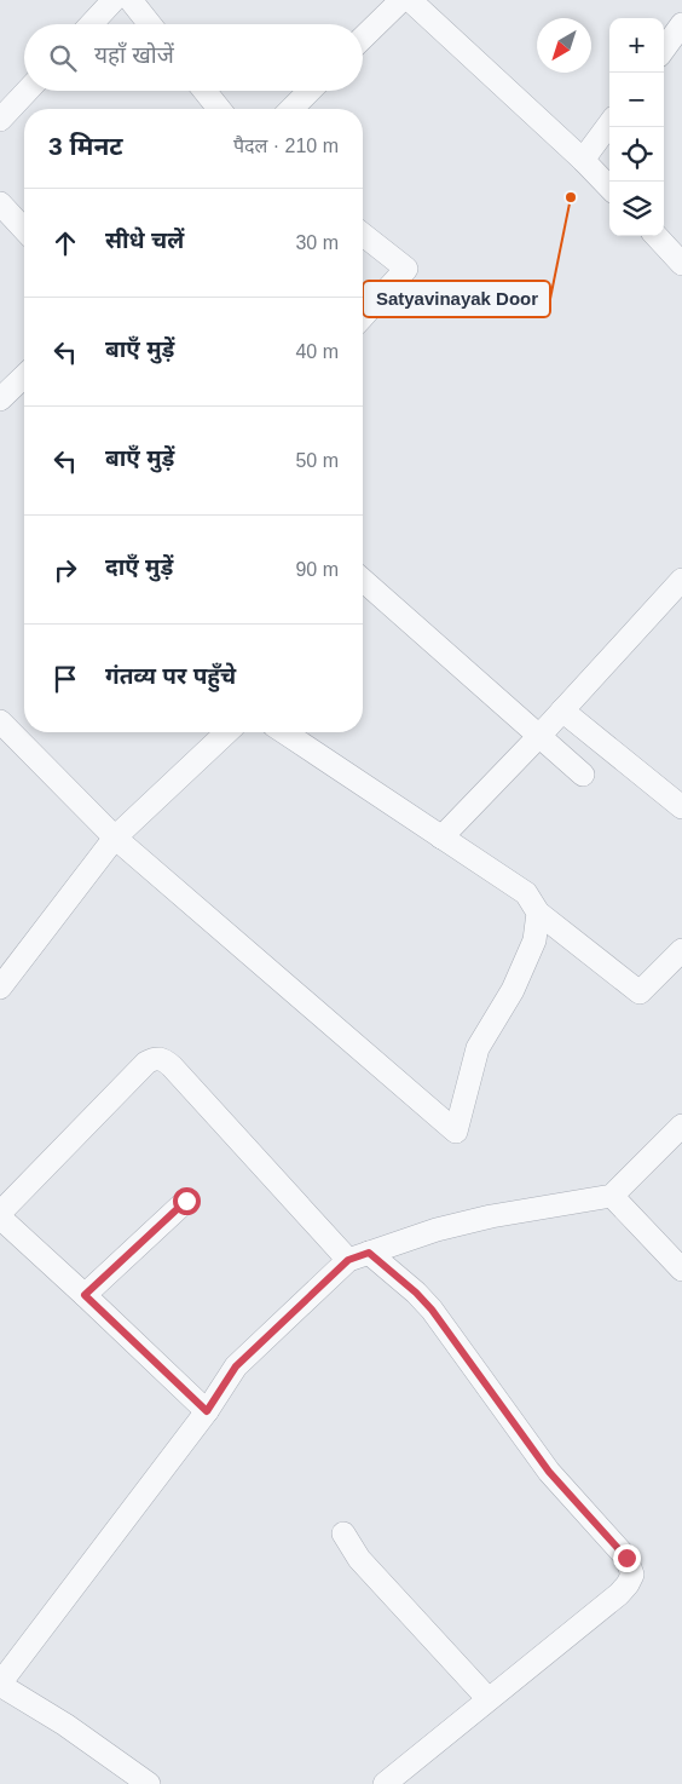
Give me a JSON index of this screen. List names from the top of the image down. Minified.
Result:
{"places":["Satyavinayak Door"],"north":"bottom left","page":{"map_buttons":["+","−"],"search":"यहाँ खोजें","heading":["3 मिनट","पैदल · 210 m"],"list":[["सीधे चलें","30 m"],["बाएँ मुड़ें","40 m"],["बाएँ मुड़ें","50 m"],["दाएँ मुड़ें","90 m"],"गंतव्य पर पहुँचे"]}}
